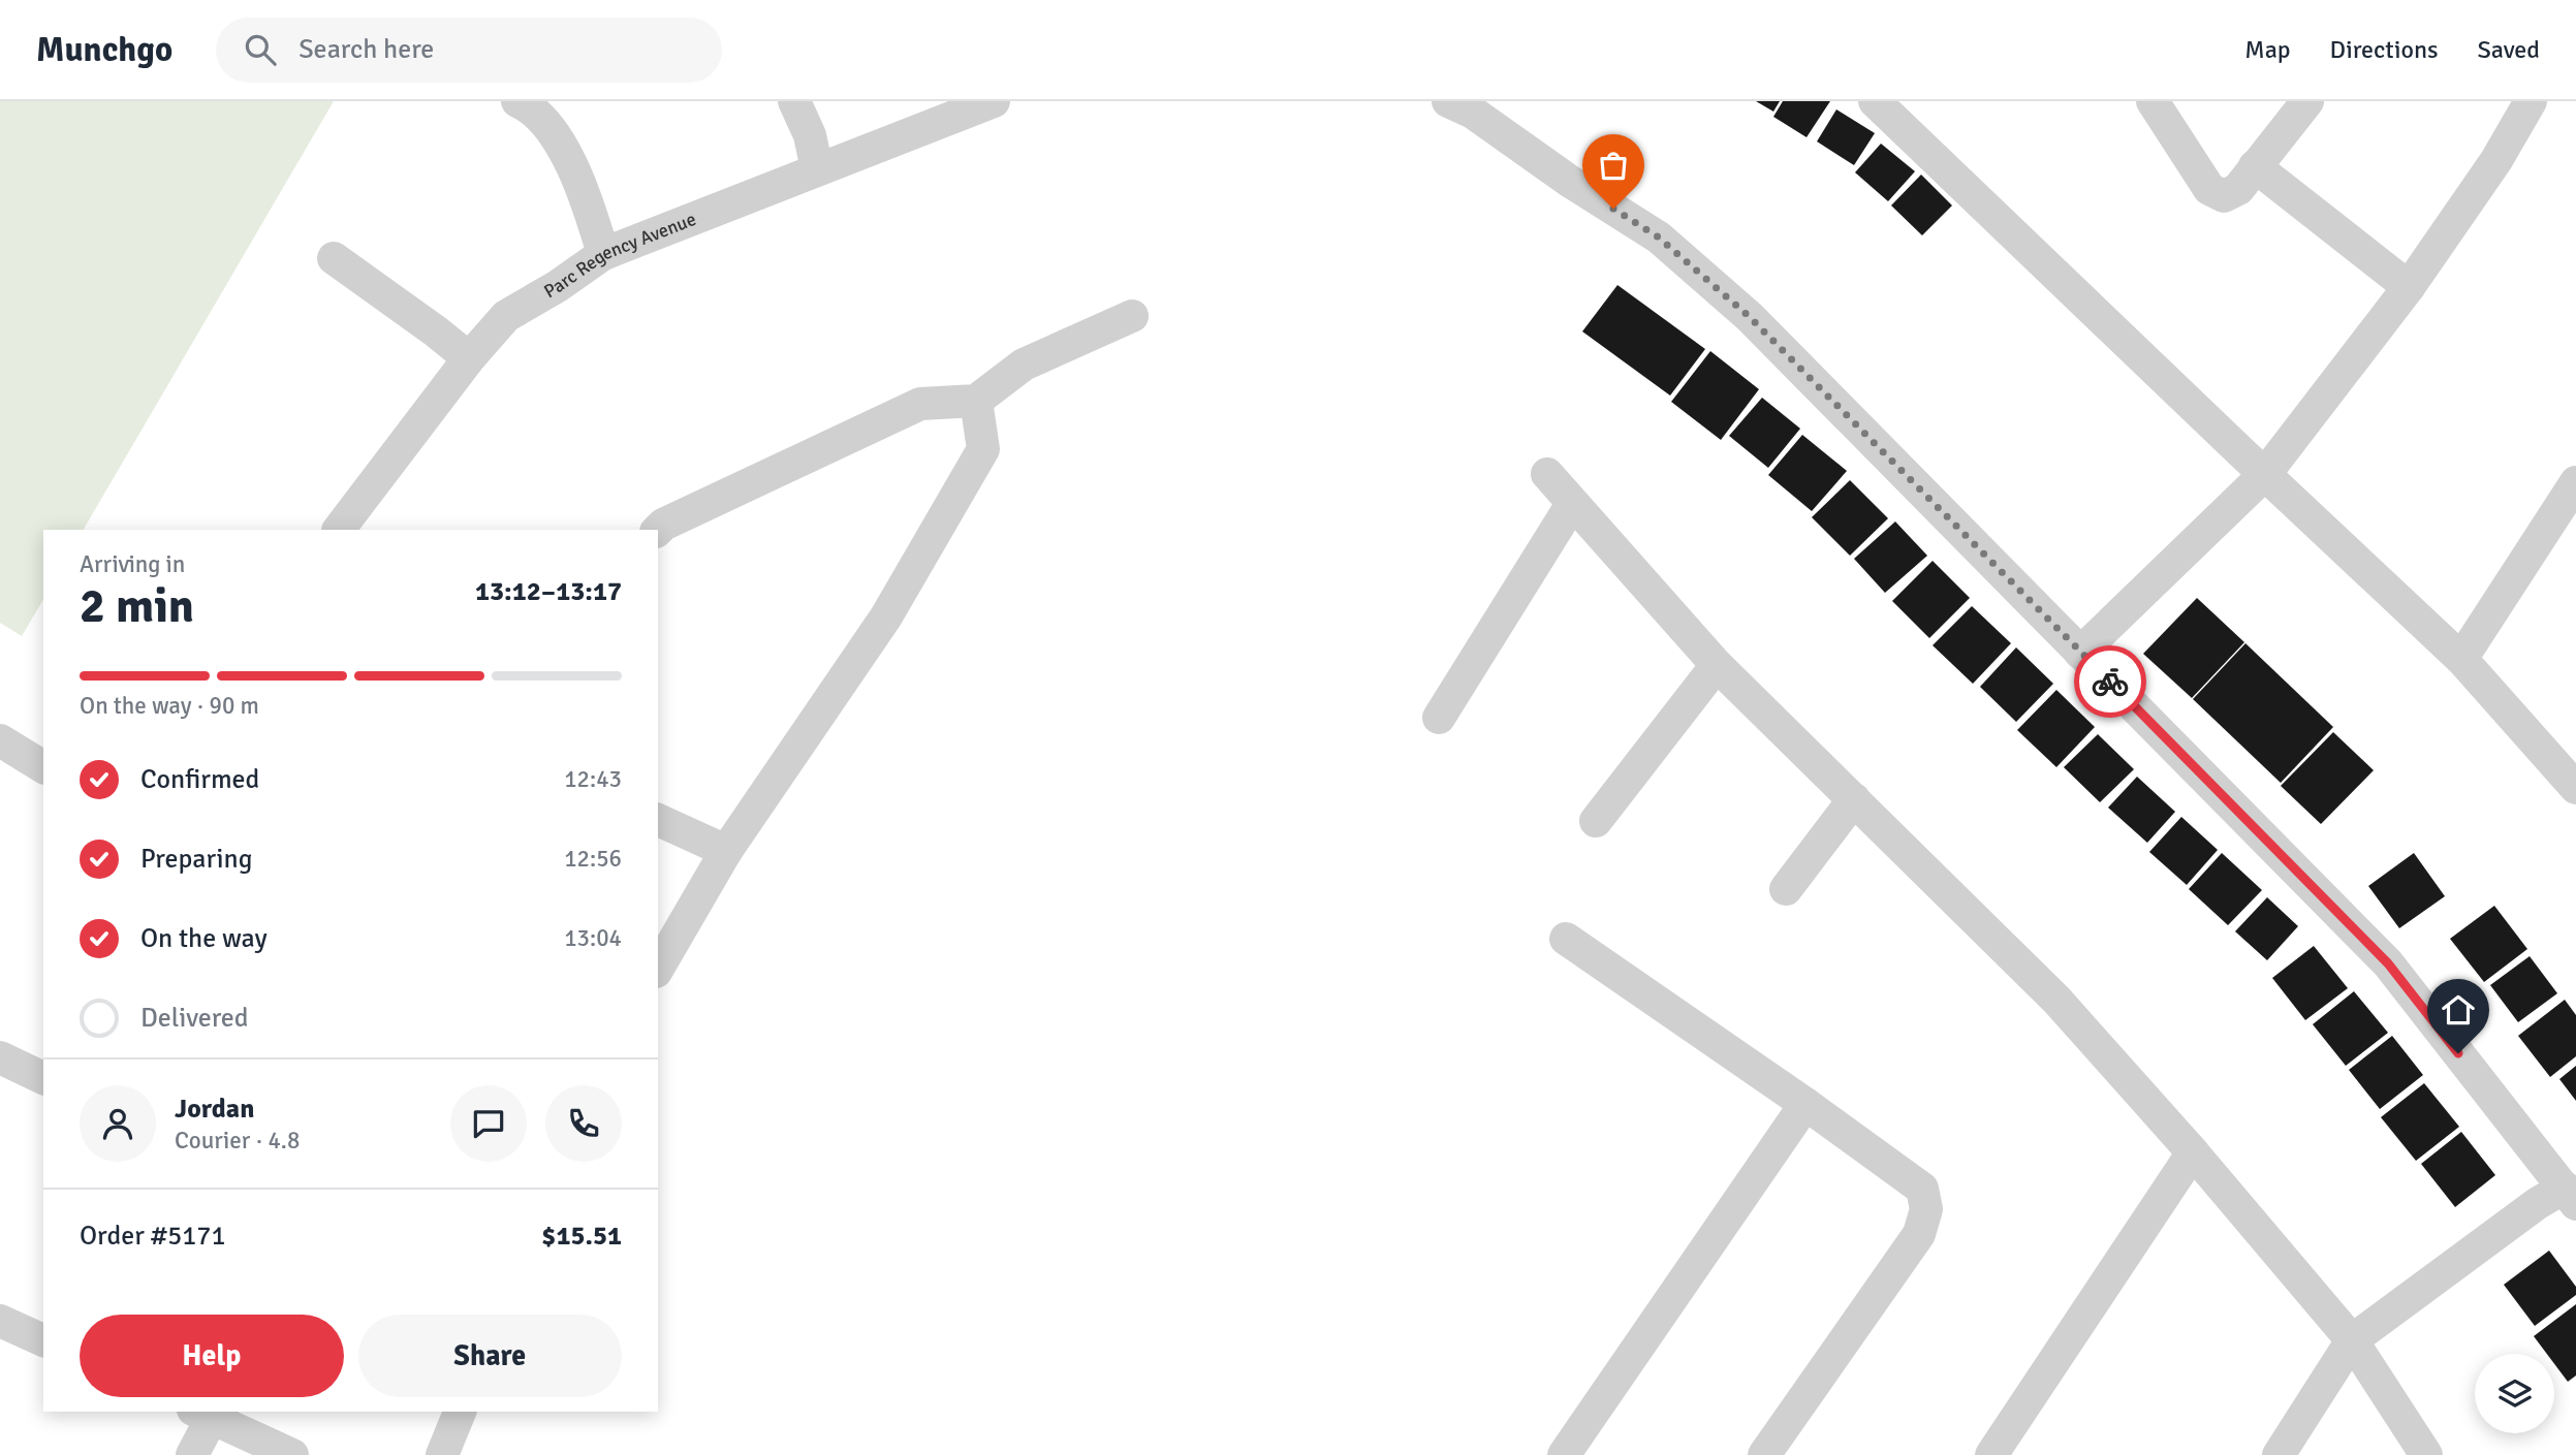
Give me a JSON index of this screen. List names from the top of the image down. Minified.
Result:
{"streets":{"street":["Parc Regency Avenue"]},"page":{"header":"Munchgo","search":"Search here","nav":["Map","Directions","Saved"],"heading":["2 min","Arriving in","13:12–13:17"],"panel":["Jordan","Courier · 4.8","Order #5171","$15.51"],"bar":"On the way · 90 m","list":[["Confirmed","12:43"],["Preparing","12:56"],["On the way","13:04"],"Delivered"],"buttons":["Help","Share"]}}
